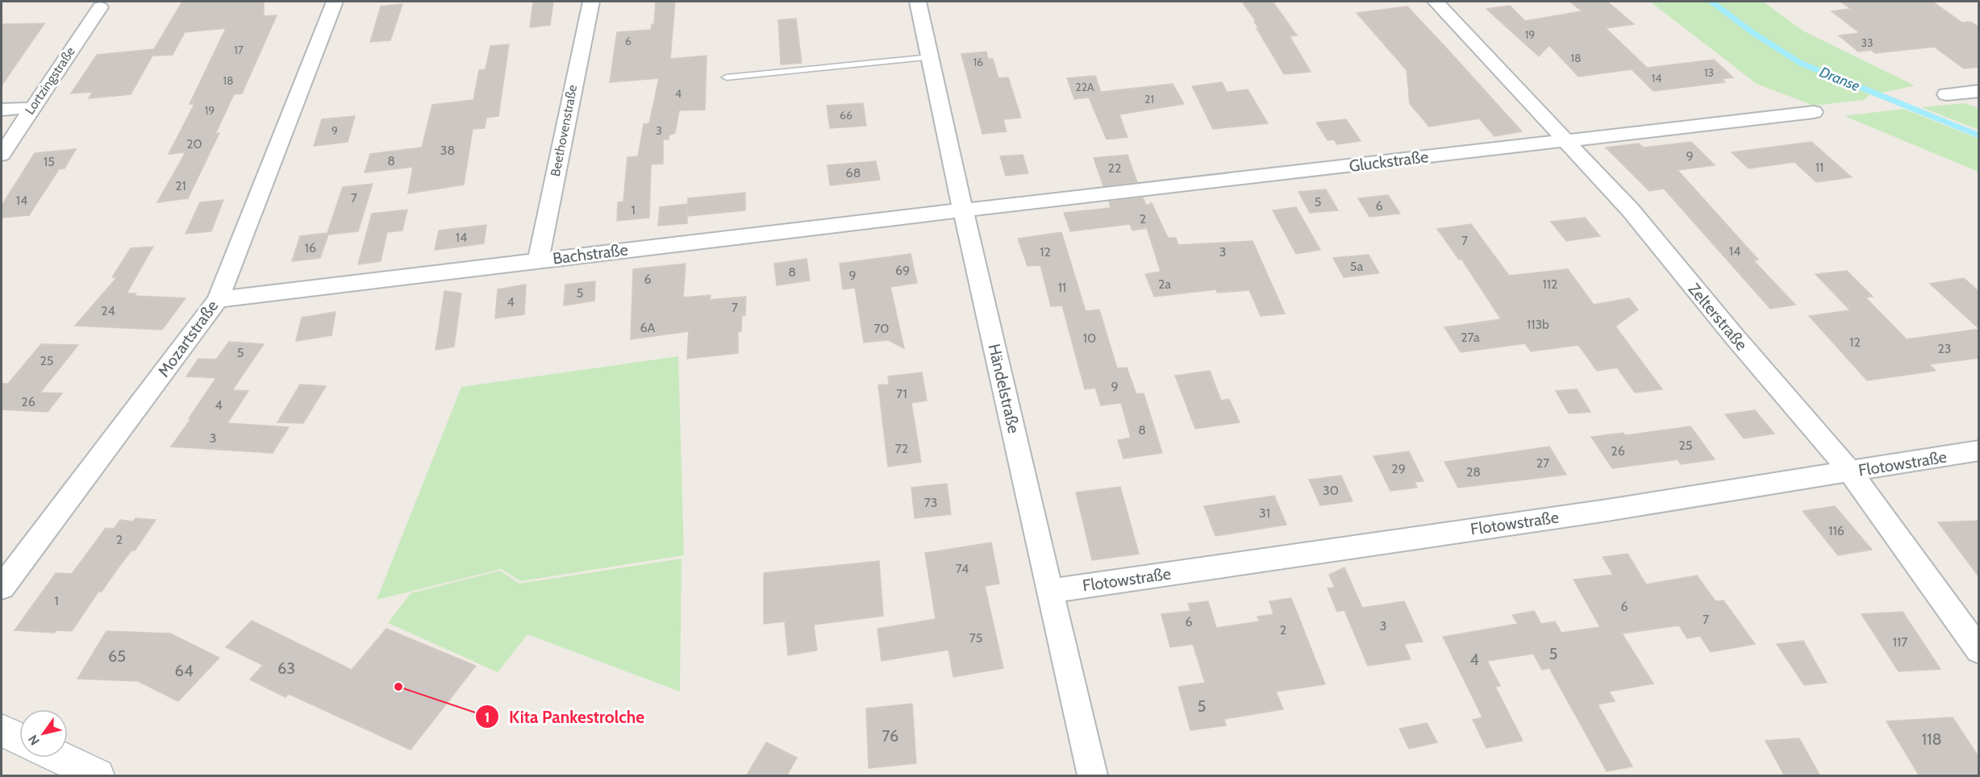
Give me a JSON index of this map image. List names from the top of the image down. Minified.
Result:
{"streets":{"street":["Lortzingstraße","Beethovenstraße","Gluckstraße","Bachstraße","Zelterstraße","Mozartstraße","Händelstraße","Flotowstraße"]},"crossings":[["Beethovenstraße","Bachstraße"],["Gluckstraße","Bachstraße"],["Gluckstraße","Zelterstraße"],["Gluckstraße","Händelstraße"],["Bachstraße","Mozartstraße"],["Bachstraße","Händelstraße"],["Zelterstraße","Flotowstraße"],["Händelstraße","Flotowstraße"]],"water":["Dranse"],"places":["Kita Pankestrolche"],"house_numbers":["19","6","33","17","18","16","13","14","18","22A","4","21","19","66","9","3","20","38","9","8","15","11","22","68","21","7","14","5","6","1","2","14","7","16","14","12","3","5a","69","8","9","6","2a","112","11","5","4","7","24","113b","6A","70","27a","10","12","23","5","25","9","71","26","4","8","3","25","72","26","27","29","28","30","73","31","116","2","74","1","6","7","6","3","2","75","117","5","65","4","63","64","5","76","118"],"north":"bottom left"}
